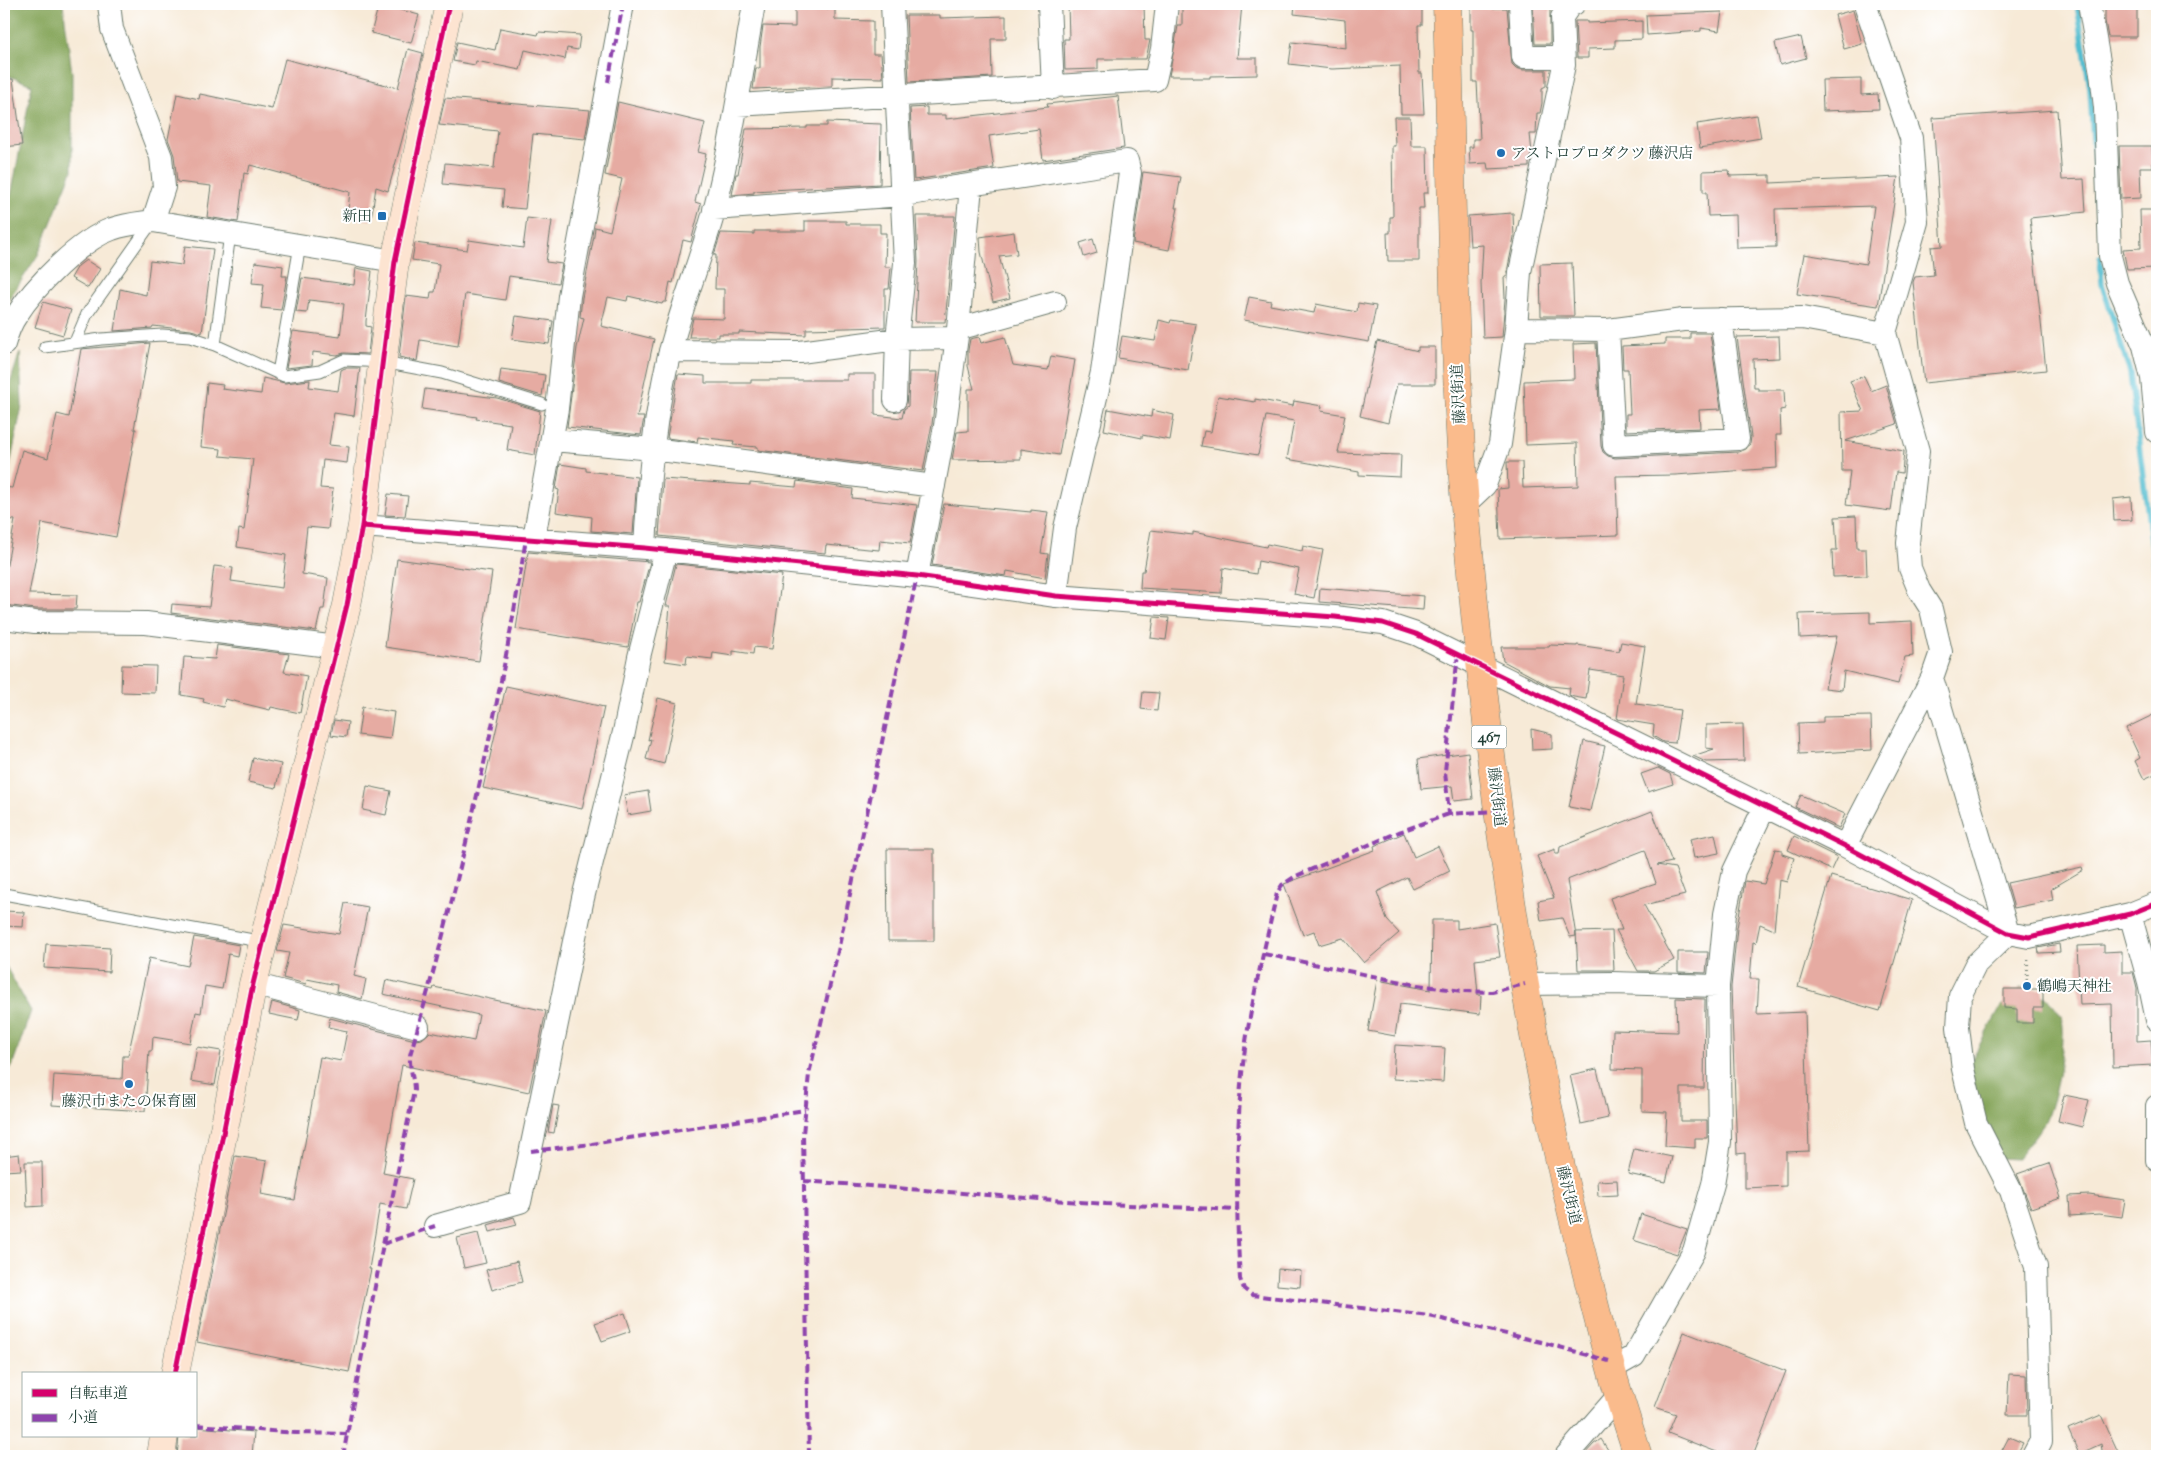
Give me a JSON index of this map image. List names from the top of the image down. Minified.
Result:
{"streets":{"highway":["藤沢街道","467"]},"places":{"other":["アストロプロダクツ 藤沢店","鶴嶋天神社","藤沢市またの保育園"],"transit":["新田"]},"legend":["自転車道","小道"]}
